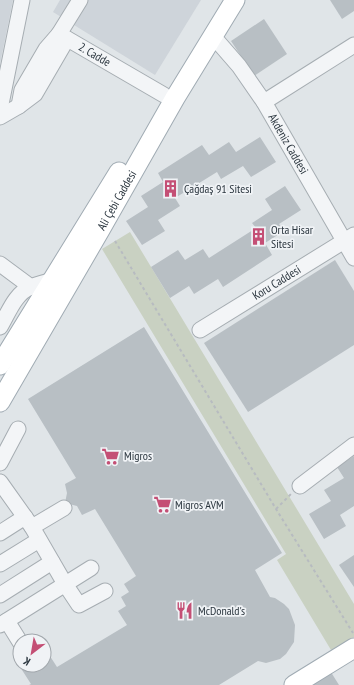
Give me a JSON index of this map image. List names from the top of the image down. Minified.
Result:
{"streets":{"main road":["Ali Çebi Caddesi"],"street":["2. Cadde","Akdeniz Caddesi","Koru Caddesi"]},"crossings":[["2. Cadde","Ali Çebi Caddesi"],["Akdeniz Caddesi","Ali Çebi Caddesi"],["Akdeniz Caddesi","Koru Caddesi"]],"places":{"building":["Çağdaş 91 Sitesi","Orta Hisar Sitesi"],"supermarket":["Migros","Migros AVM"],"restaurant":["McDonald's"]},"north":"bottom left"}
